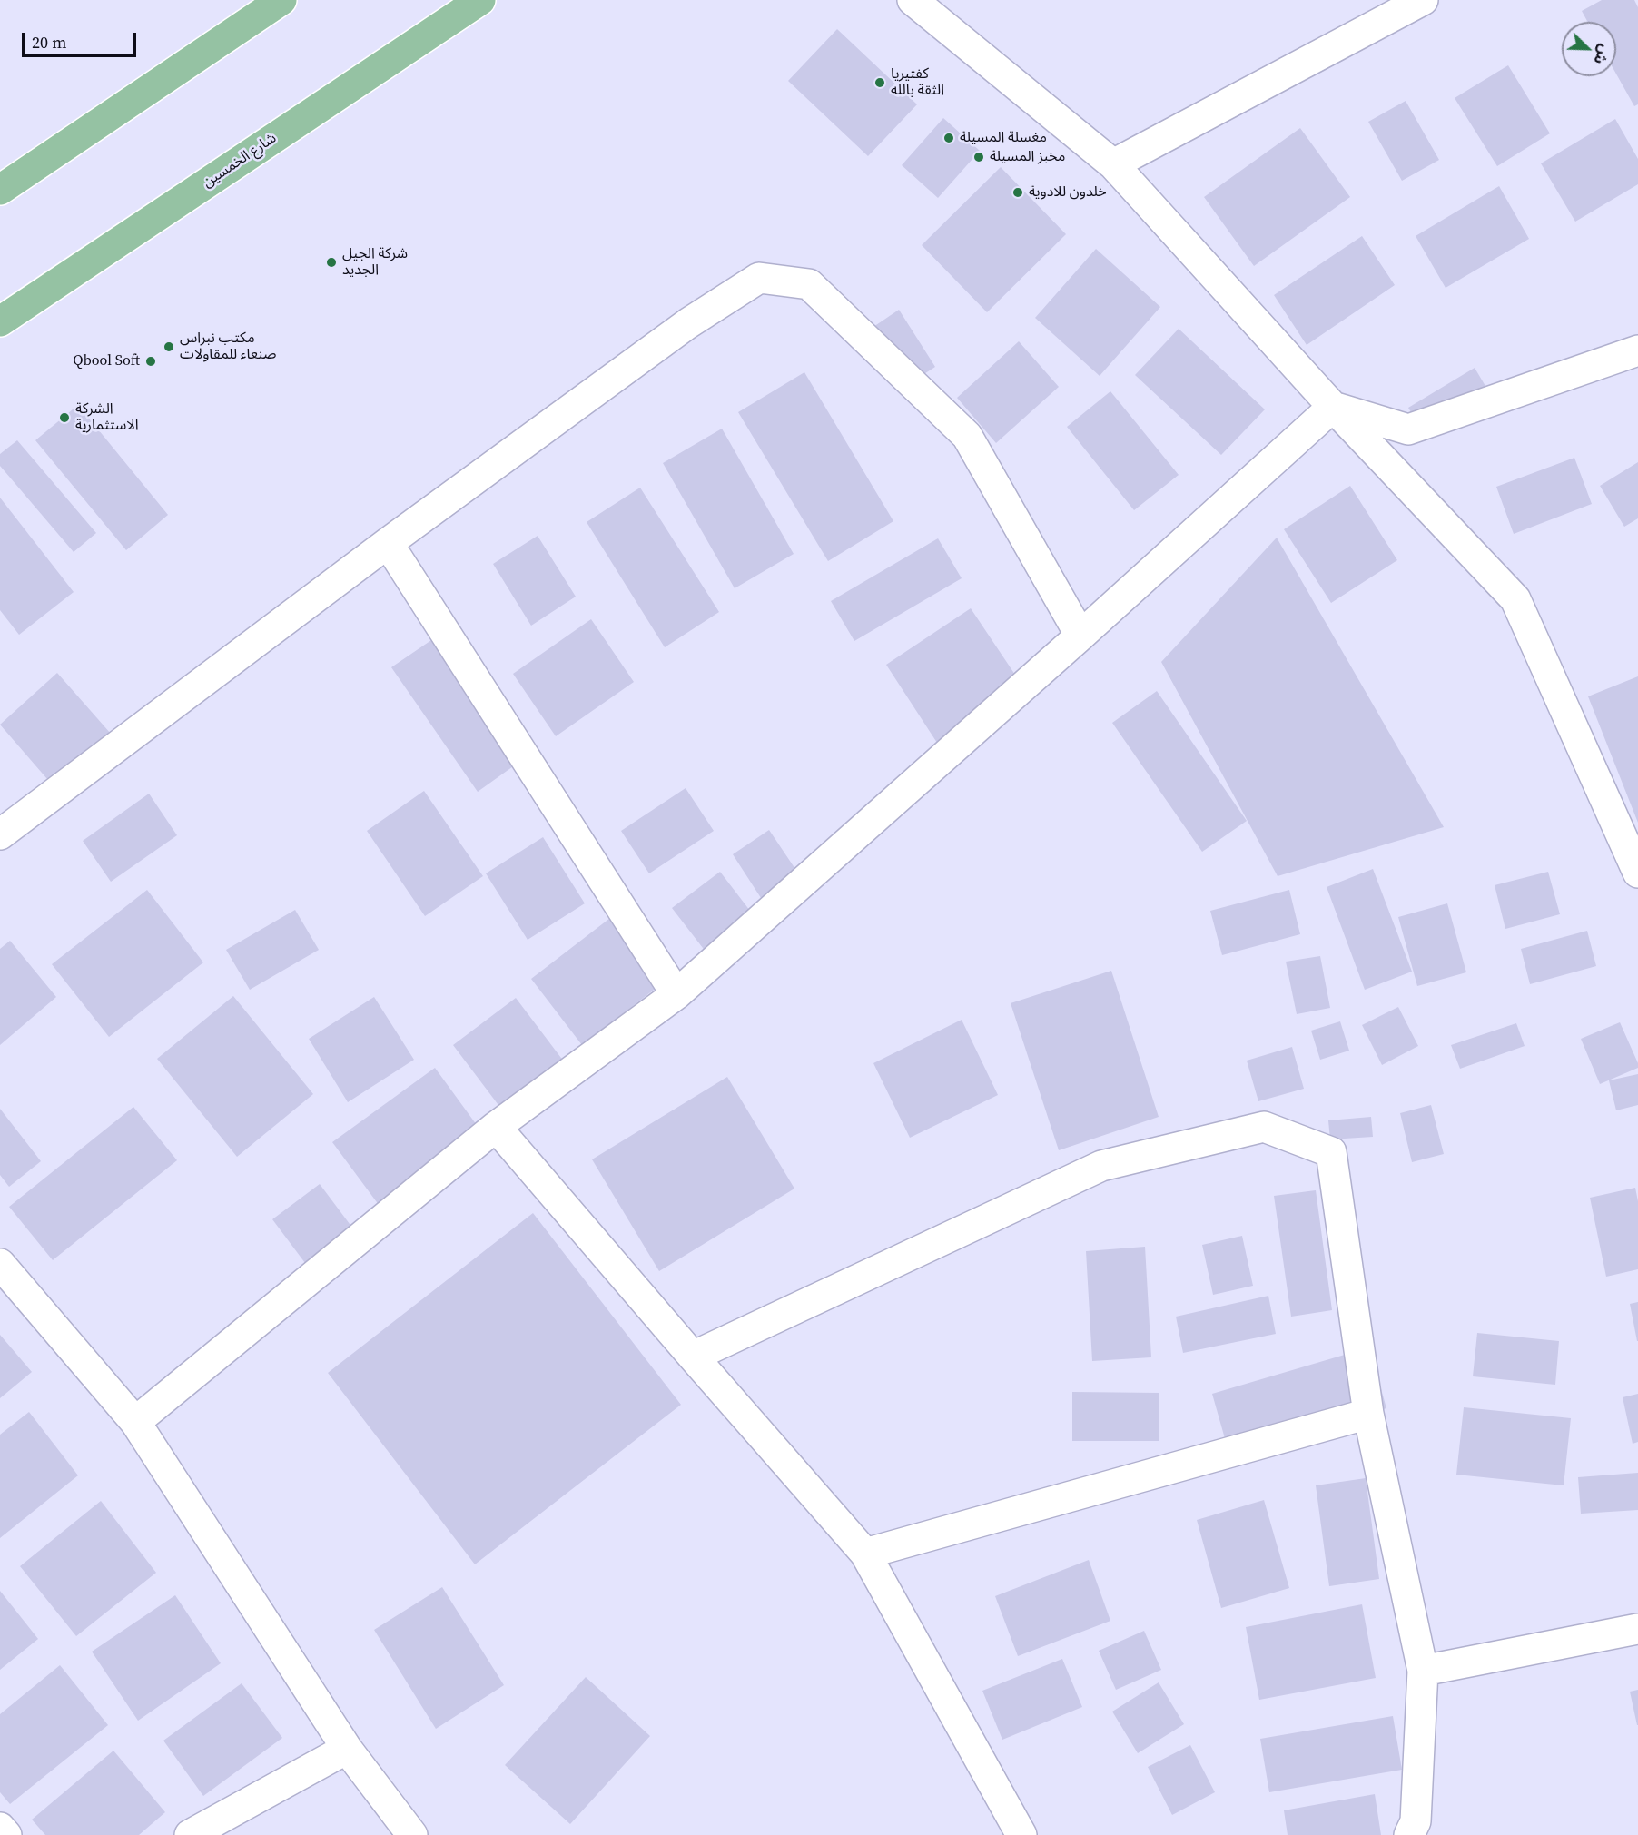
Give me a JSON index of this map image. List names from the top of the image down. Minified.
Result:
{"streets":{"main road":["شارع الخمسين"]},"places":["كفتيريا الثقة بالله","مغسلة المسيلة","مخبز المسيلة","خلدون للادوية","شركة الجيل الجديد","مكتب نبراس صنعاء للمقاولات","Qbool Soft","الشركة الاستثمارية"],"scale_bar":"20 m","north":"bottom right"}
